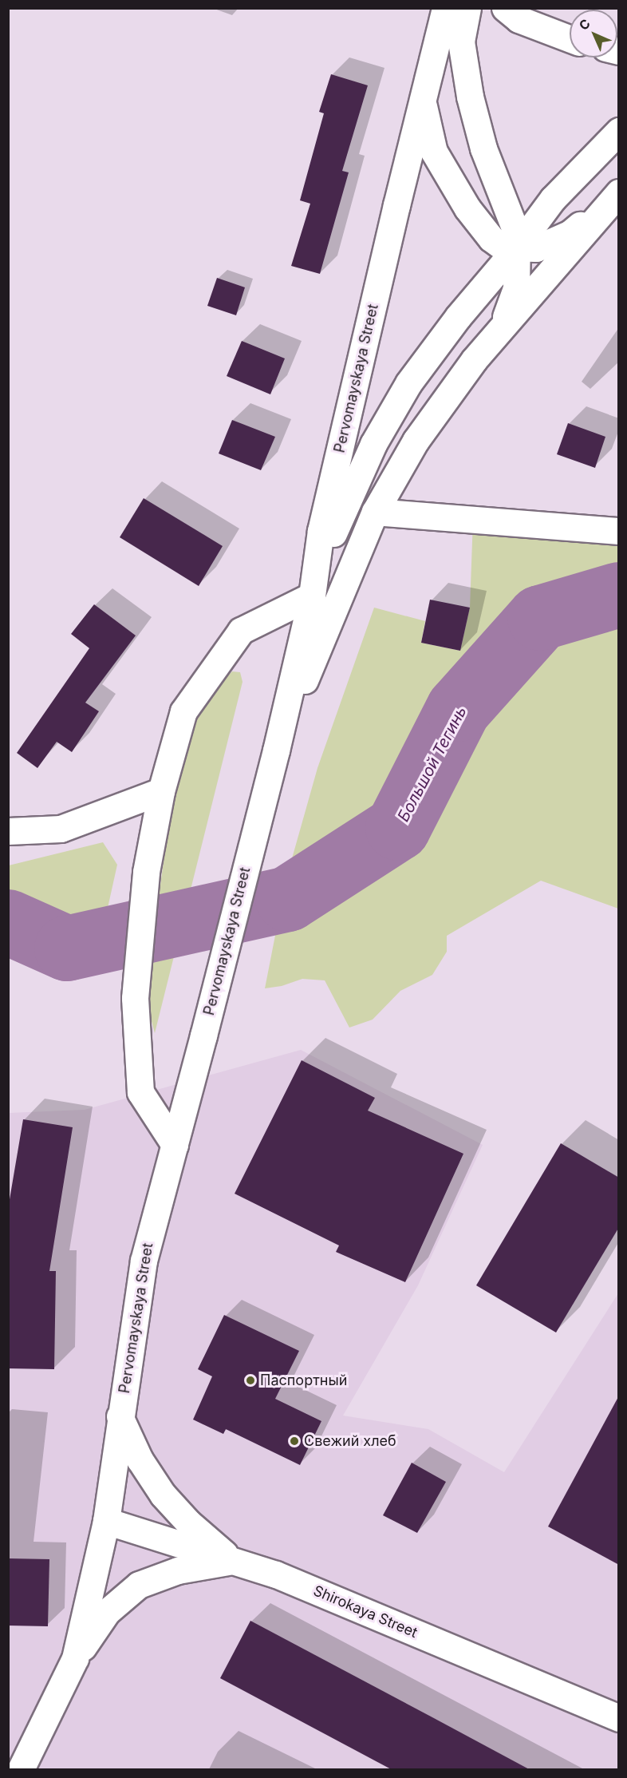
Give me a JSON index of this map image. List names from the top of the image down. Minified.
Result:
{"streets":{"street":["Pervomayskaya Street","Shirokaya Street"]},"crossings":[["Pervomayskaya Street","Shirokaya Street"]],"water":["Большой Тегинь"],"places":["Паспортный","Свежий хлеб"],"north":"top left"}
